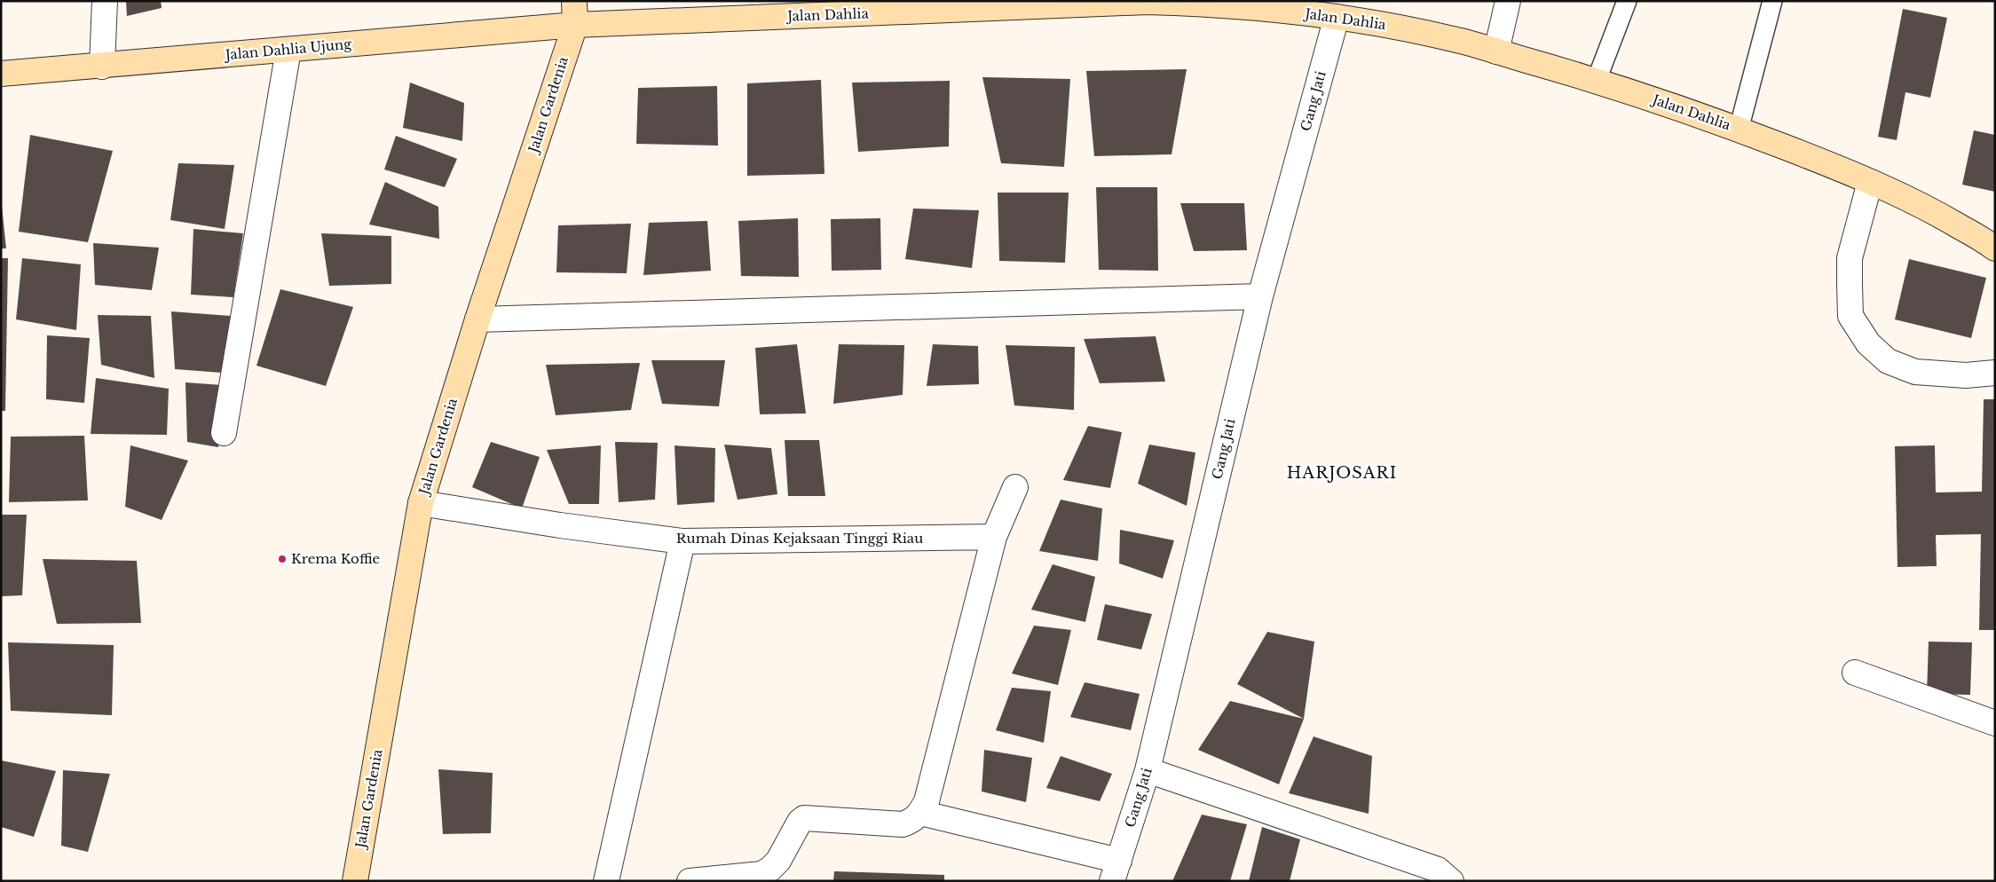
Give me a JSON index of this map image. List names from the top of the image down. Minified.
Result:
{"streets":{"main road":["Jalan Dahlia","Jalan Dahlia Ujung","Jalan Gardenia"],"street":["Gang Jati","Rumah Dinas Kejaksaan Tinggi Riau"]},"crossings":[["Jalan Dahlia","Jalan Dahlia Ujung"],["Jalan Dahlia","Gang Jati"],["Jalan Dahlia","Jalan Gardenia"],["Jalan Dahlia Ujung","Jalan Gardenia"],["Jalan Gardenia","Rumah Dinas Kejaksaan Tinggi Riau"]],"districts":["HARJOSARI"],"places":["Krema Koffie"]}
